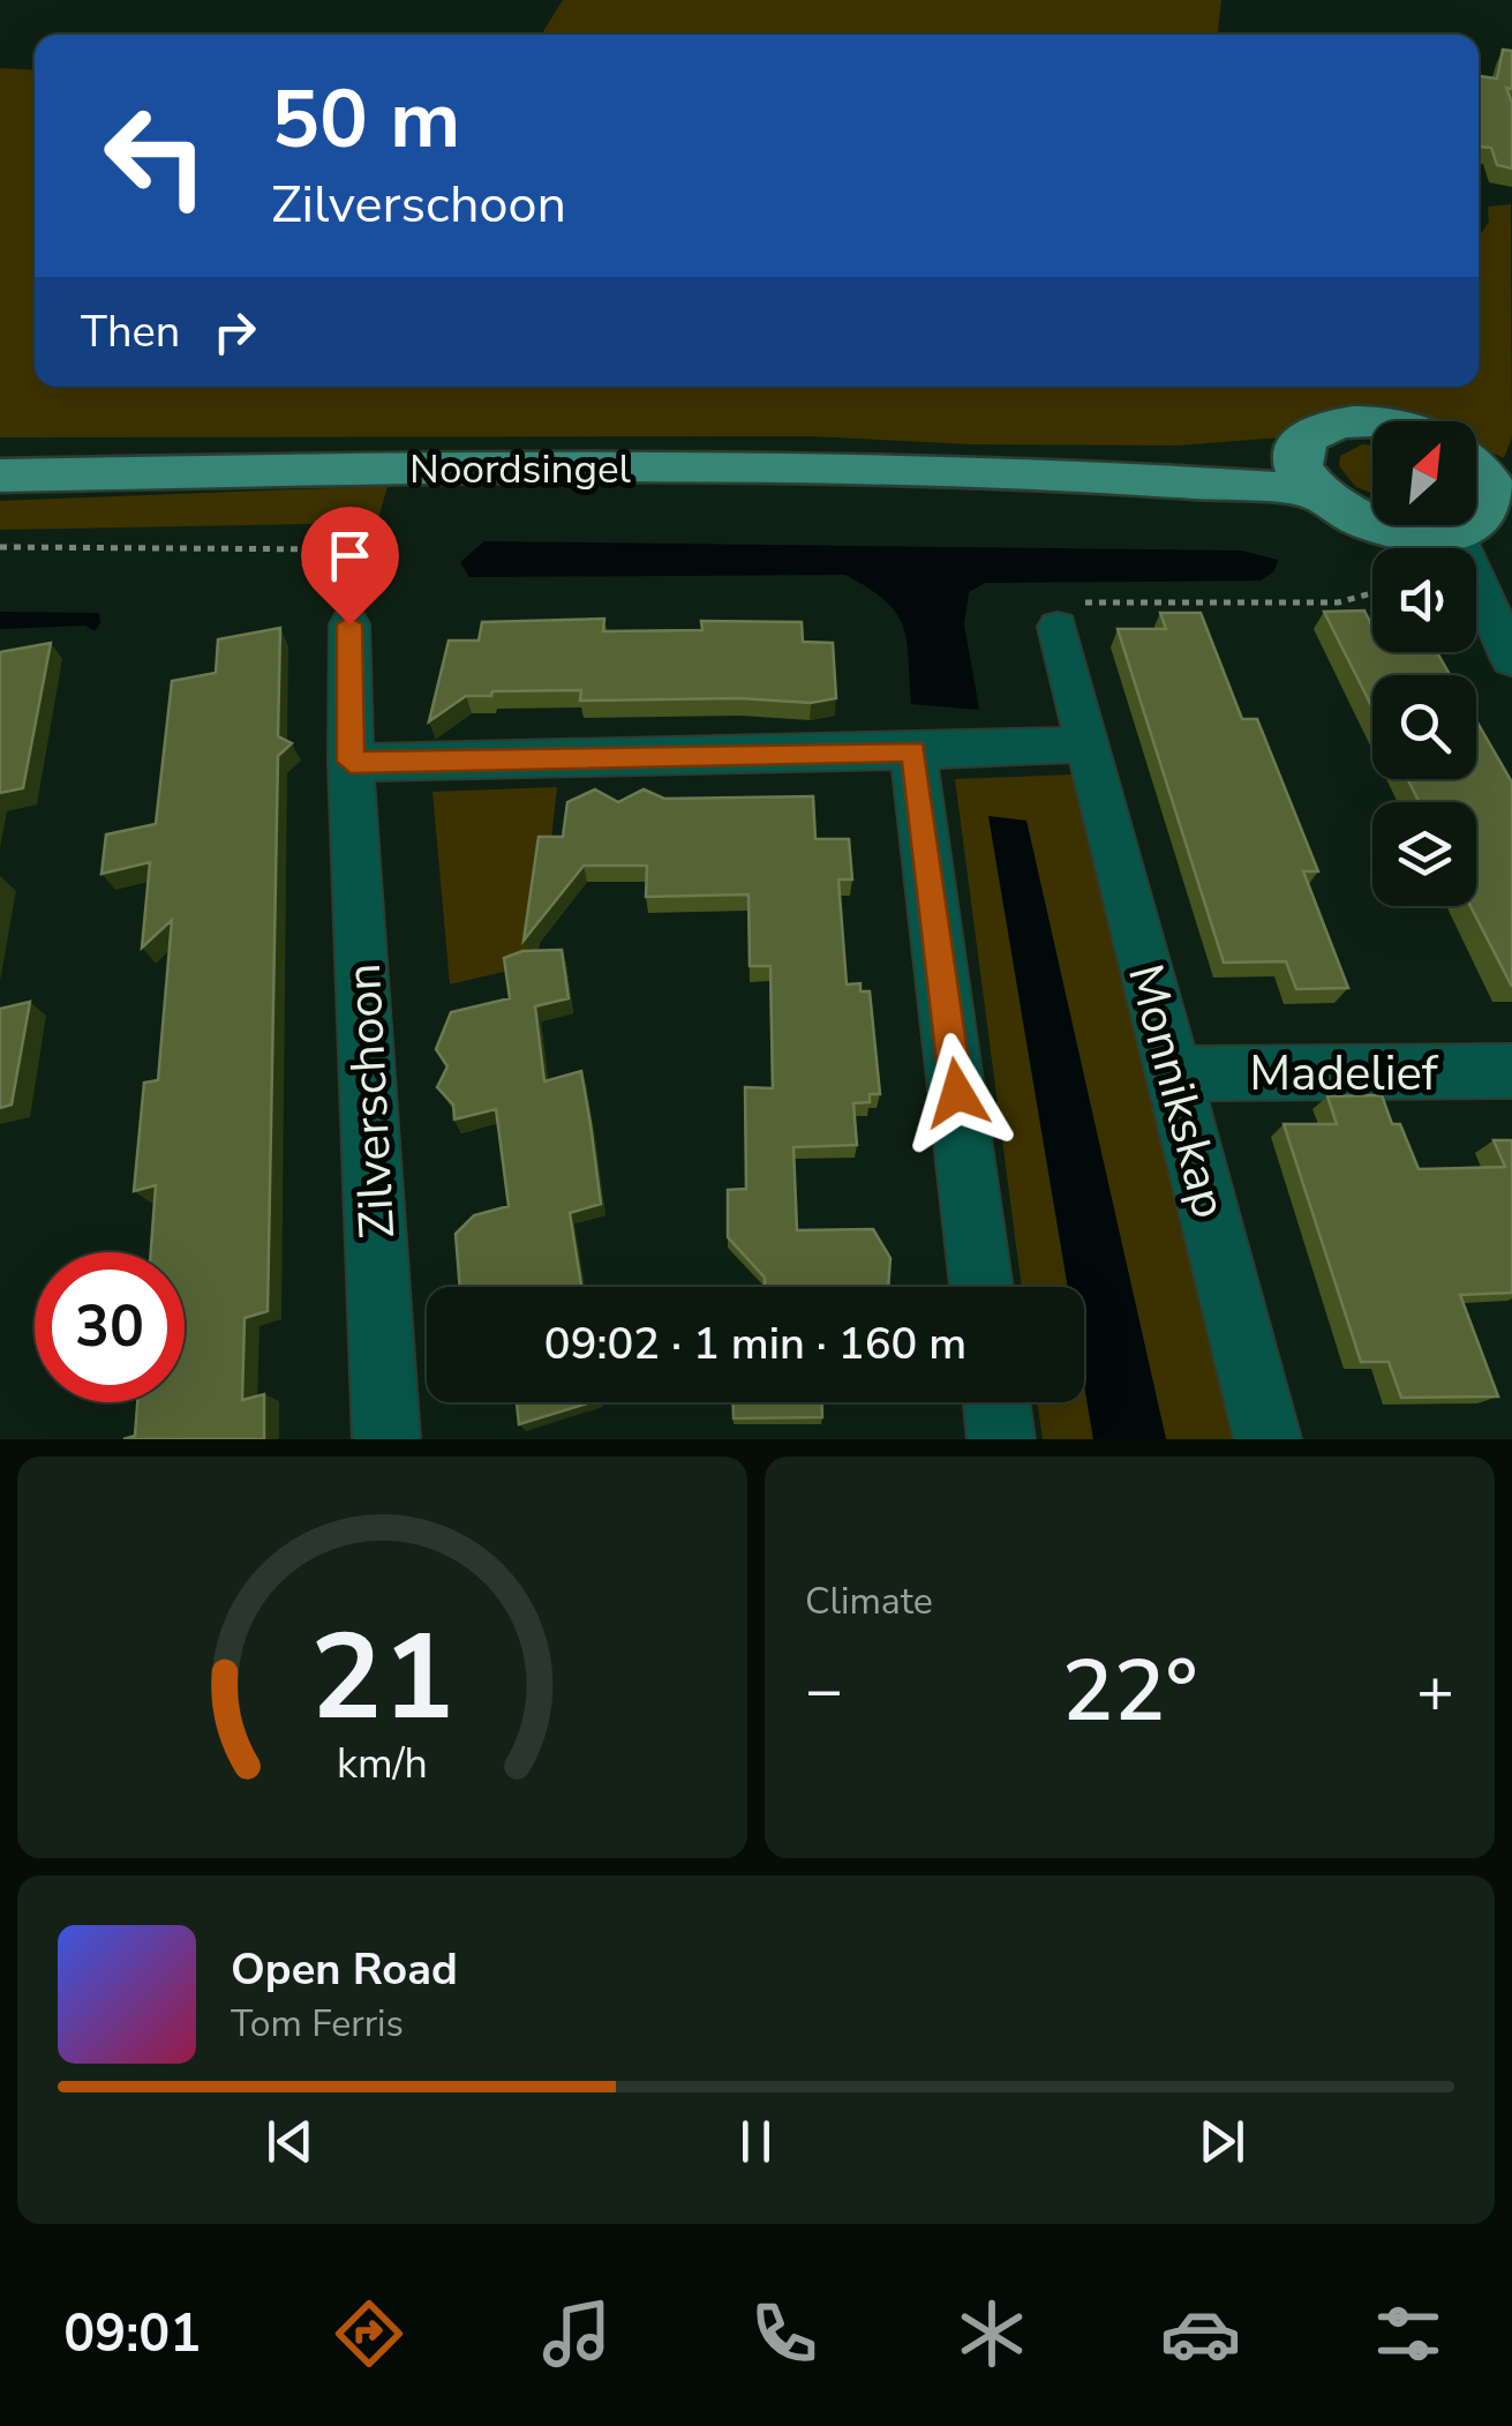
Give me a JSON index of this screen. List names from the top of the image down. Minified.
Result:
{"streets":{"main road":["Noordsingel"],"street":["Madelief","Monnikskap","Zilverschoon"]},"crossings":[["Madelief","Monnikskap"]],"north":"top right","page":{"turn":["50 m","Zilverschoon"],"then":"Then","limit":"30","trip":"09:02 · 1 min · 160 m","tile":"Climate","heat":["−","22°","+"],"song":["Open Road","Tom Ferris"],"tabs":"09:01","gauge":["21","km/h"]}}
